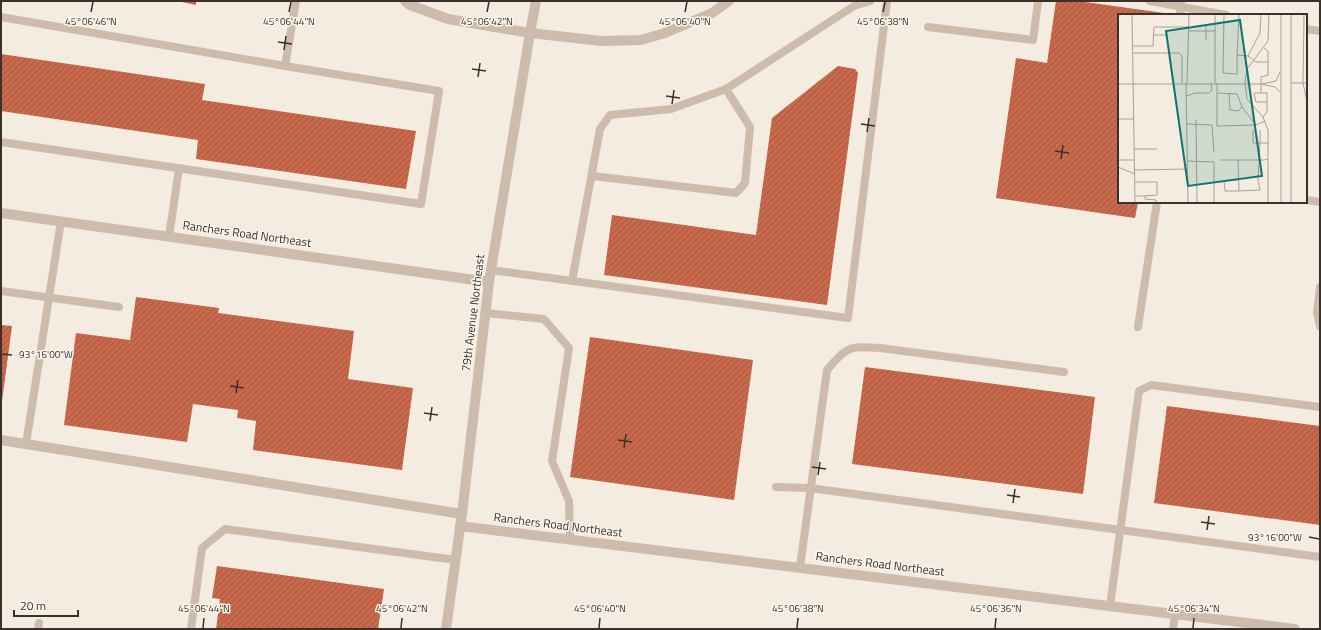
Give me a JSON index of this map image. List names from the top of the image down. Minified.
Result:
{"streets":{"street":["Ranchers Road Northeast","79th Avenue Northeast"]},"crossings":[["Ranchers Road Northeast","79th Avenue Northeast"]],"scale_bar":"20 m","coordinates":["45°06'46\"N","45°06'44\"N","45°06'42\"N","45°06'40\"N","45°06'38\"N","93°16'00\"W","45°06'36\"N","45°06'34\"N"]}
